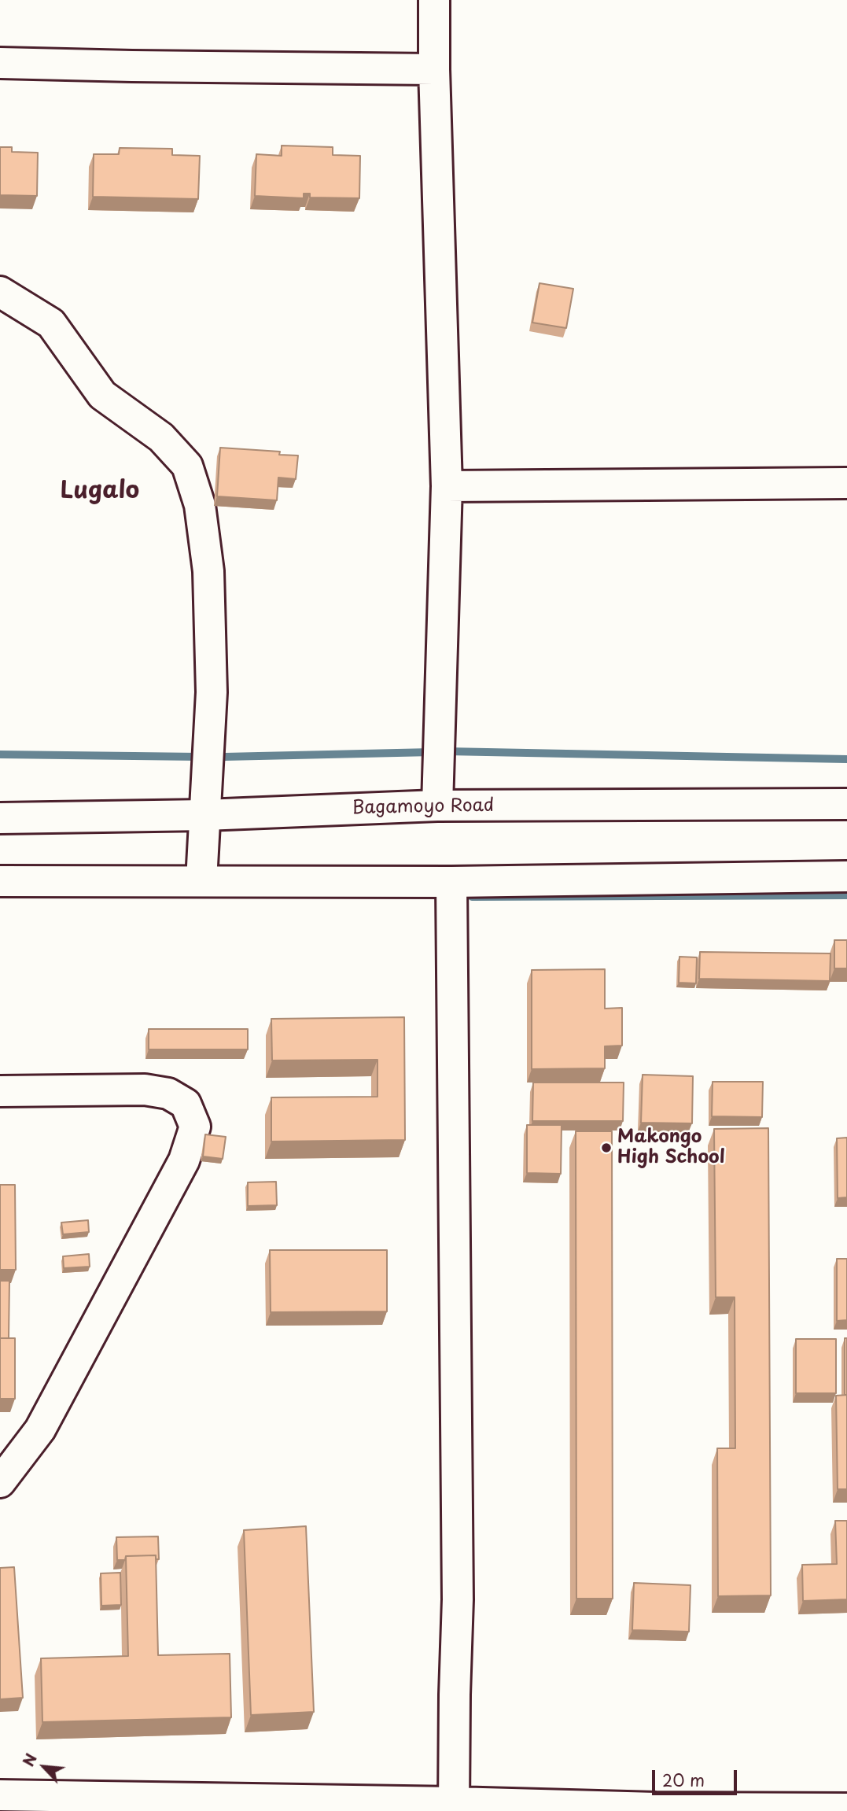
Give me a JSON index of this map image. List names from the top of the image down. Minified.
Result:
{"streets":{"main road":["Bagamoyo Road"]},"districts":["Lugalo"],"places":["Makongo High School"],"scale_bar":"20 m","north":"top left"}
